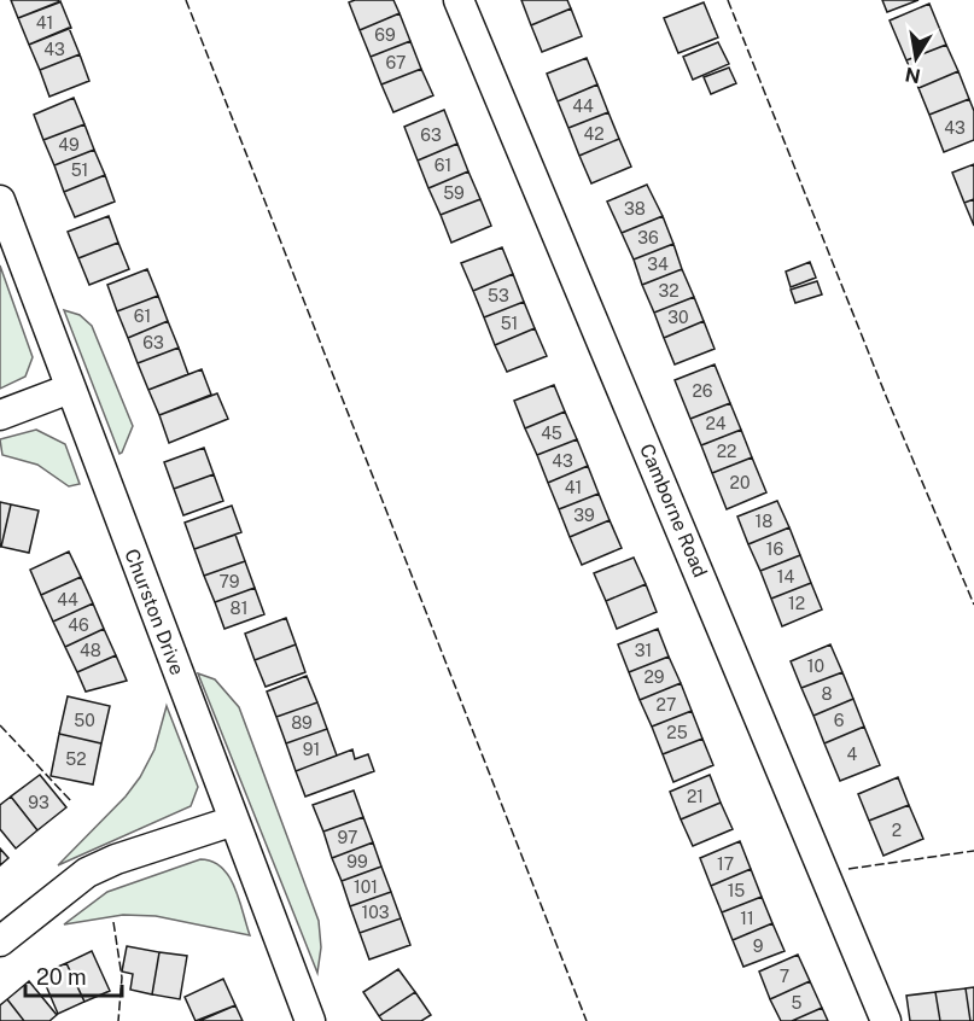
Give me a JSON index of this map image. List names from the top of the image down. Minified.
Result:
{"streets":{"street":["Camborne Road","Churston Drive"]},"house_numbers":["41","69","43","67","44","43","42","63","49","61","51","59","38","36","34","32","53","61","30","51","63","26","24","45","22","43","20","41","39","18","16","14","79","44","12","81","46","48","31","10","29","8","27","50","6","89","25","91","4","52","21","93","2","97","99","17","101","15","103","11","9","7","5"],"scale_bar":"20 m","north":"bottom"}
